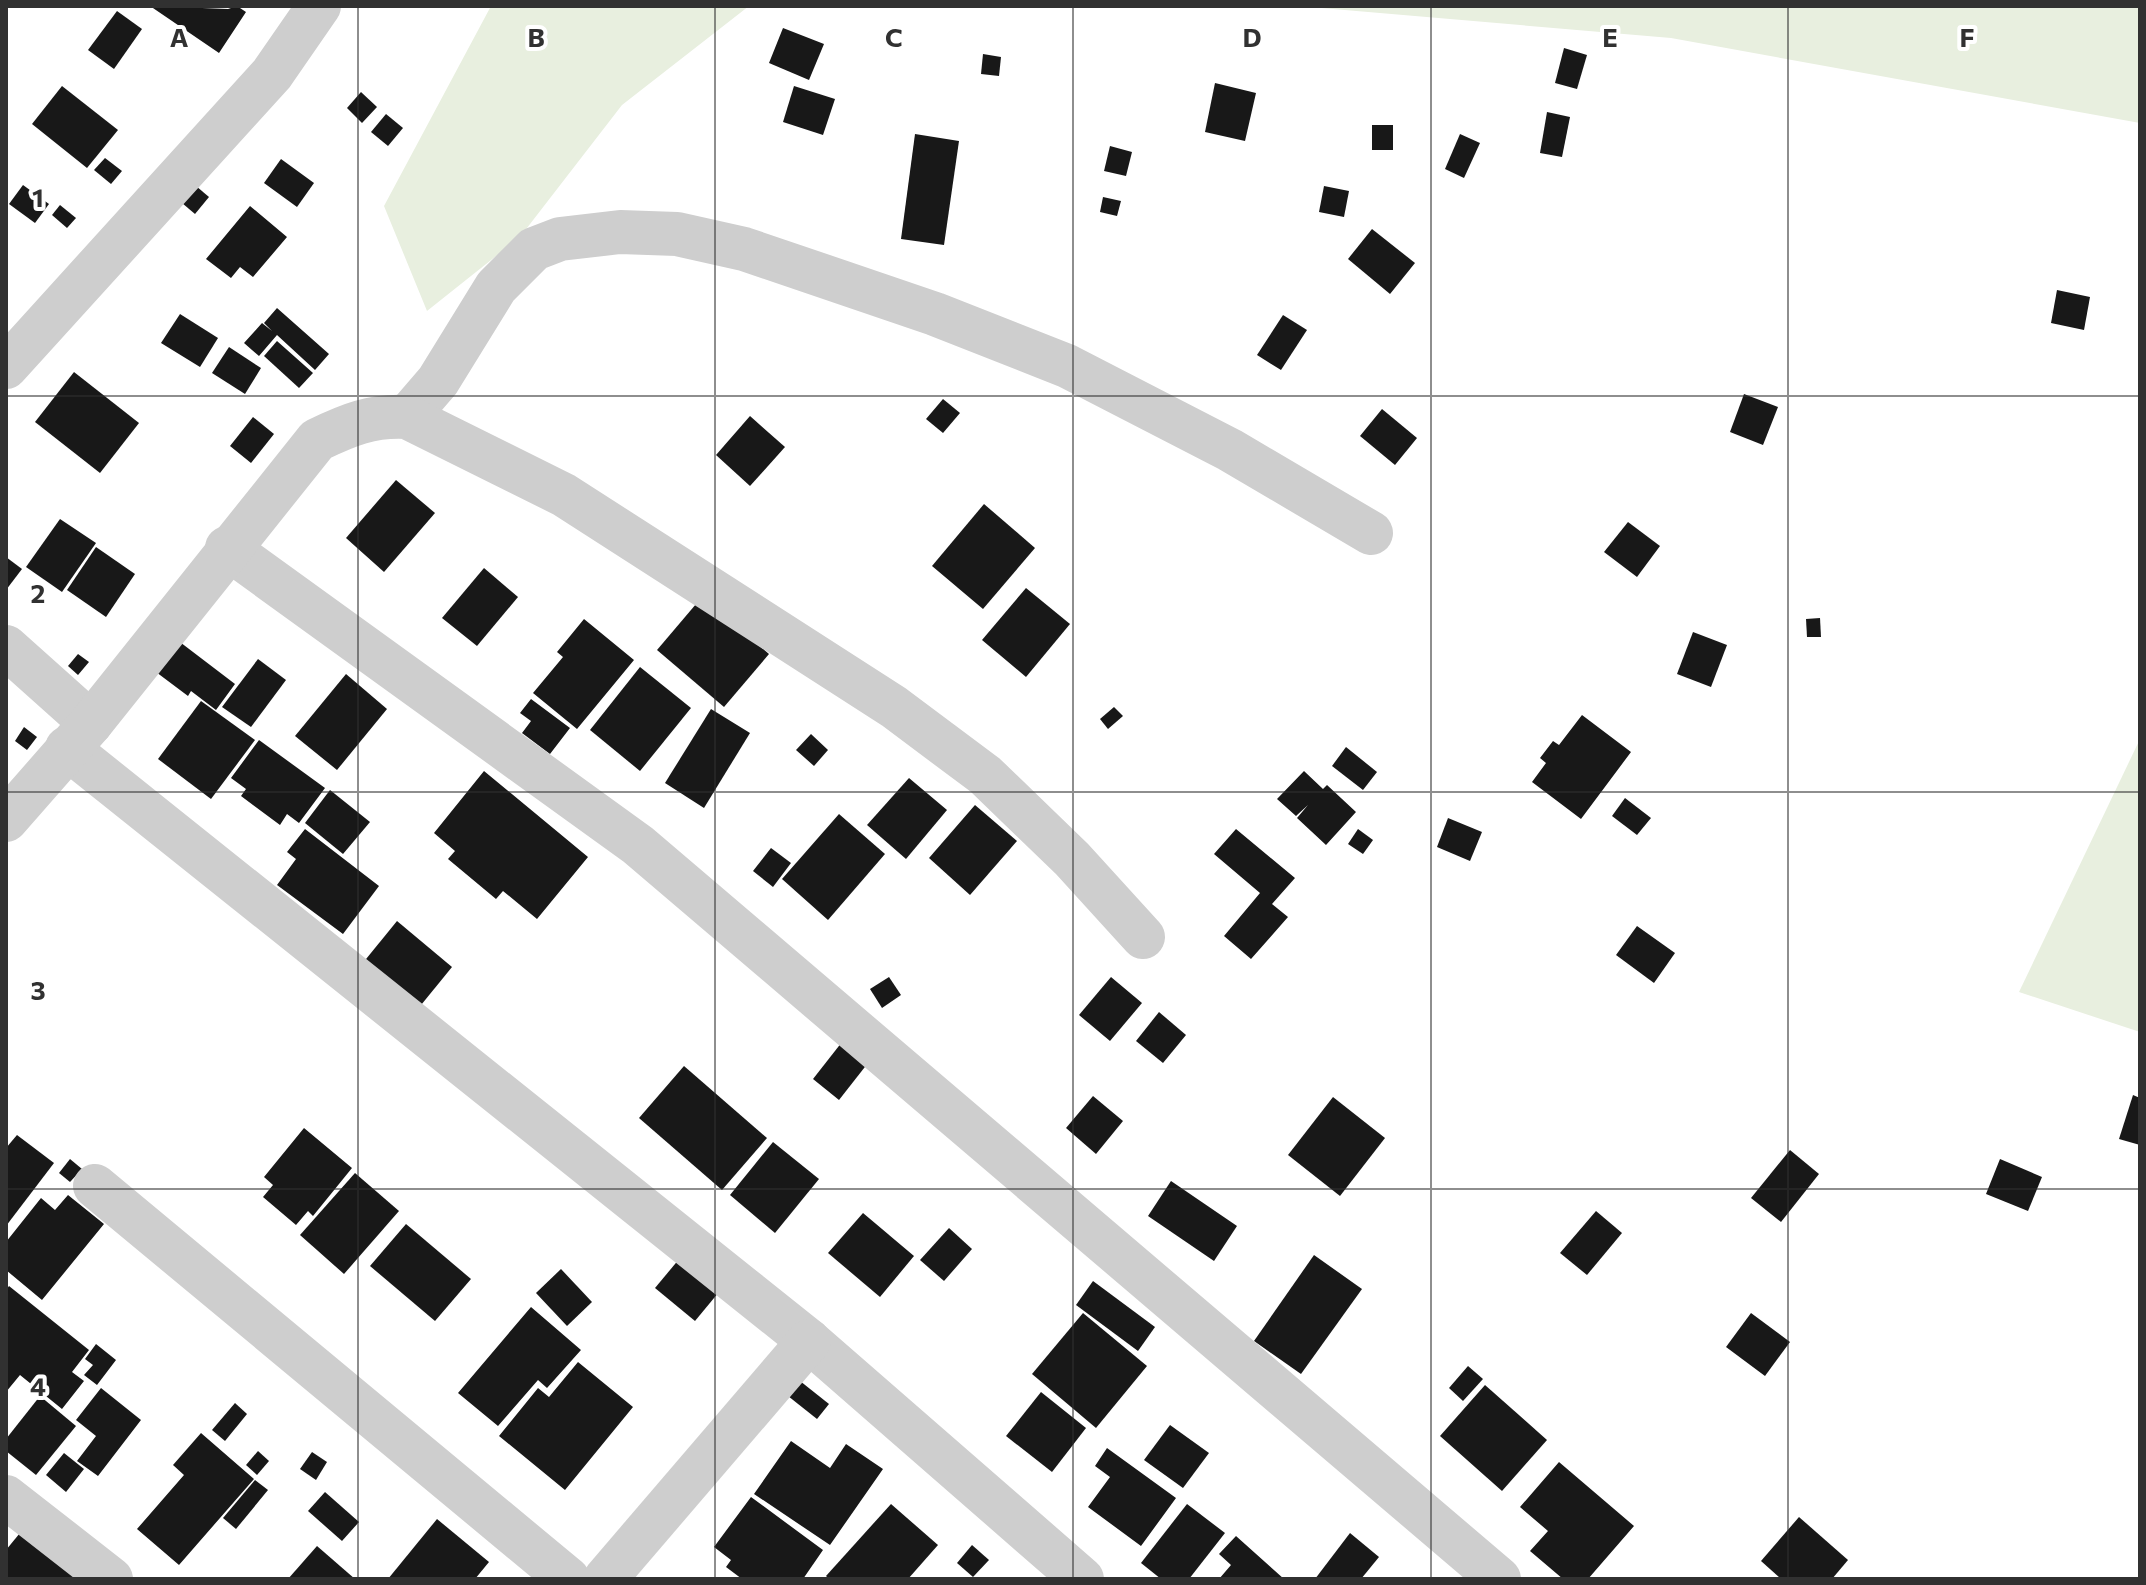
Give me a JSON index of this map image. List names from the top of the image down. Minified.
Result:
{"grid":{"columns":["A","B","C","D","E","F"],"rows":["1","2","3","4"]}}
